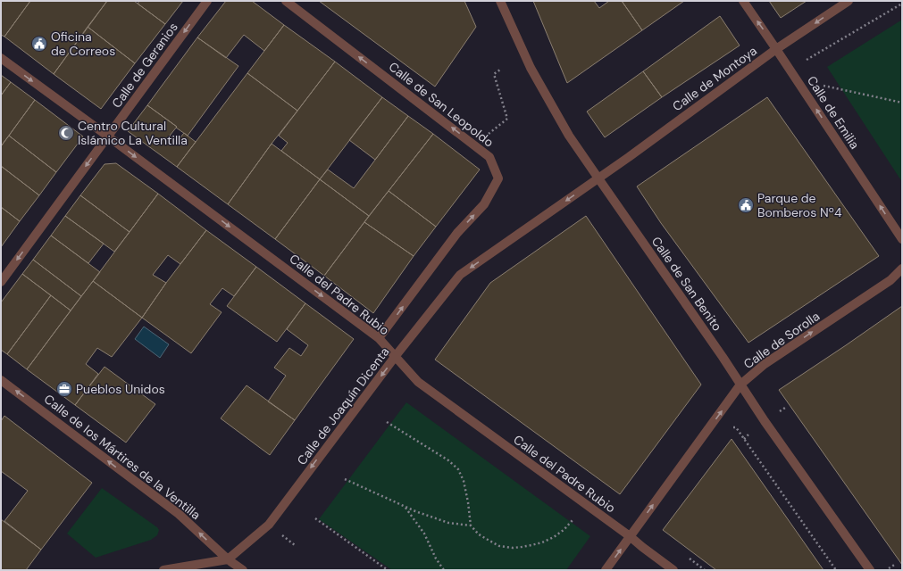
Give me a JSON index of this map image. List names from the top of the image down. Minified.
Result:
{"streets":{"street":["Calle de Geranios","Calle de Montoya","Calle de San Leopoldo","Calle de Emilia","Calle de San Benito","Calle del Padre Rubio","Calle de Sorolla","Calle de Joaquín Dicenta","Calle de los Mártires de la Ventilla"]},"crossings":[["Calle de Geranios","Calle del Padre Rubio"],["Calle de Montoya","Calle de Emilia"],["Calle de Montoya","Calle de San Benito"],["Calle de Montoya","Calle de Joaquín Dicenta"],["Calle de San Leopoldo","Calle del Padre Rubio"],["Calle de San Benito","Calle de Sorolla"],["Calle de San Benito","Calle de Joaquín Dicenta"],["Calle del Padre Rubio","Calle de Sorolla"],["Calle del Padre Rubio","Calle de Joaquín Dicenta"],["Calle de Joaquín Dicenta","Calle de los Mártires de la Ventilla"]],"one_way":["Calle de Geranios","Calle de Emilia","Calle del Padre Rubio","Calle de Sorolla","Calle de Joaquín Dicenta","Calle de los Mártires de la Ventilla"],"places":{"public building":["Oficina de Correos","Parque de Bomberos Nº4"],"mosque":["Centro Cultural Islámico La Ventilla"],"office":["Pueblos Unidos"]}}
